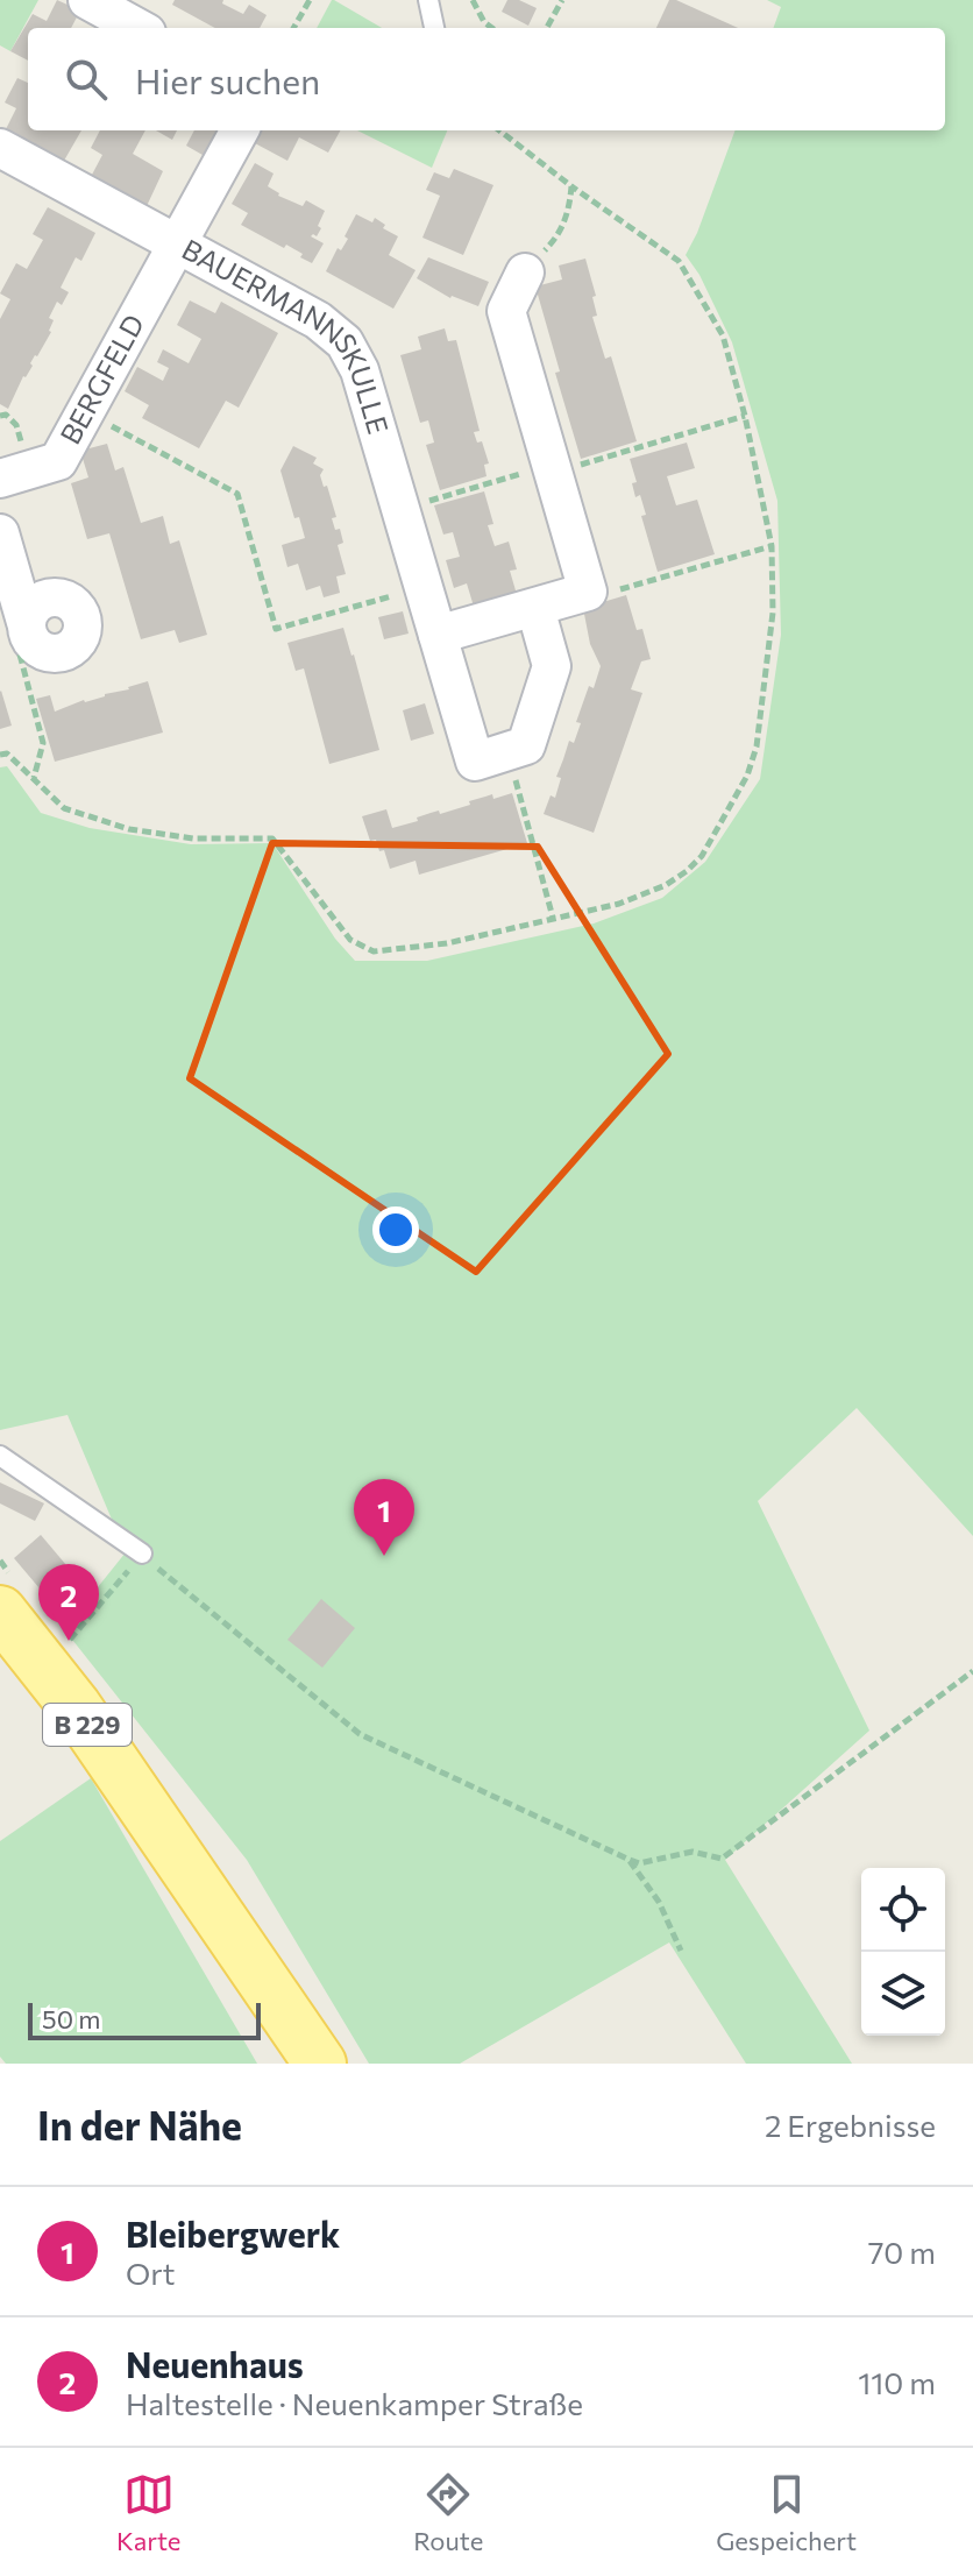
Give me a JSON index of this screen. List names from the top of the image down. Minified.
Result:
{"streets":{"main road":["B 229"],"street":["BAUERMANNSKULLE","BERGFELD"]},"crossings":[["BAUERMANNSKULLE","BERGFELD"]],"scale_bar":"50 m","page":{"search":"Hier suchen","pins":["1","2"],"scale":"50 m","heading":["In der Nähe","2 Ergebnisse"],"list":[{"mark":"1","name":"Bleibergwerk","note":"Ort","value":"70 m"},{"mark":"2","name":"Neuenhaus","note":"Haltestelle · Neuenkamper Straße","value":"110 m"}],"nav":["Karte","Route","Gespeichert"]}}
